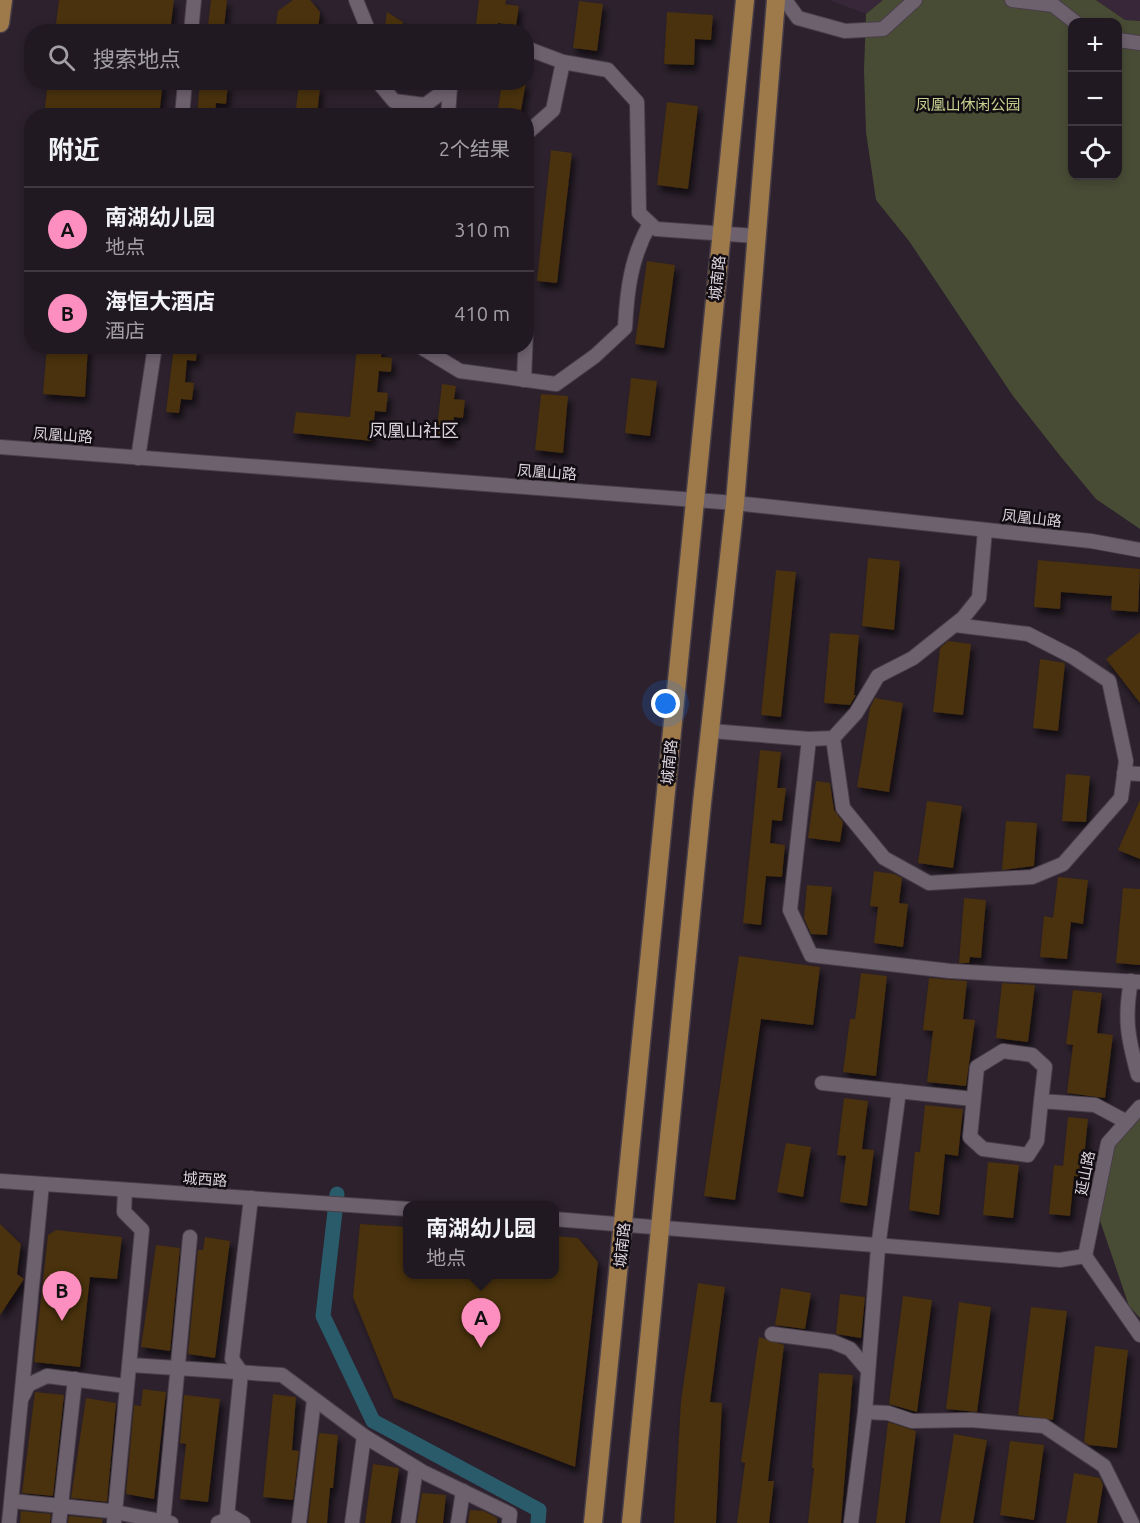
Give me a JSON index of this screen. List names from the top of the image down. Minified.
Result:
{"streets":{"main road":["城南路"],"street":["凤凰山路","延山路","城西路"]},"crossings":[["城南路","凤凰山路"]],"districts":["凤凰山社区"],"parks":["凤凰山休闲公园"],"page":{"map_buttons":["+","−"],"search":"搜索地点","heading":["附近","2个结果"],"list":[{"mark":"A","name":"南湖幼儿园","note":"地点","value":"310 m"},{"mark":"B","name":"海恒大酒店","note":"酒店","value":"410 m"}],"popup":["南湖幼儿园","地点"],"pins":["B","A"]}}
